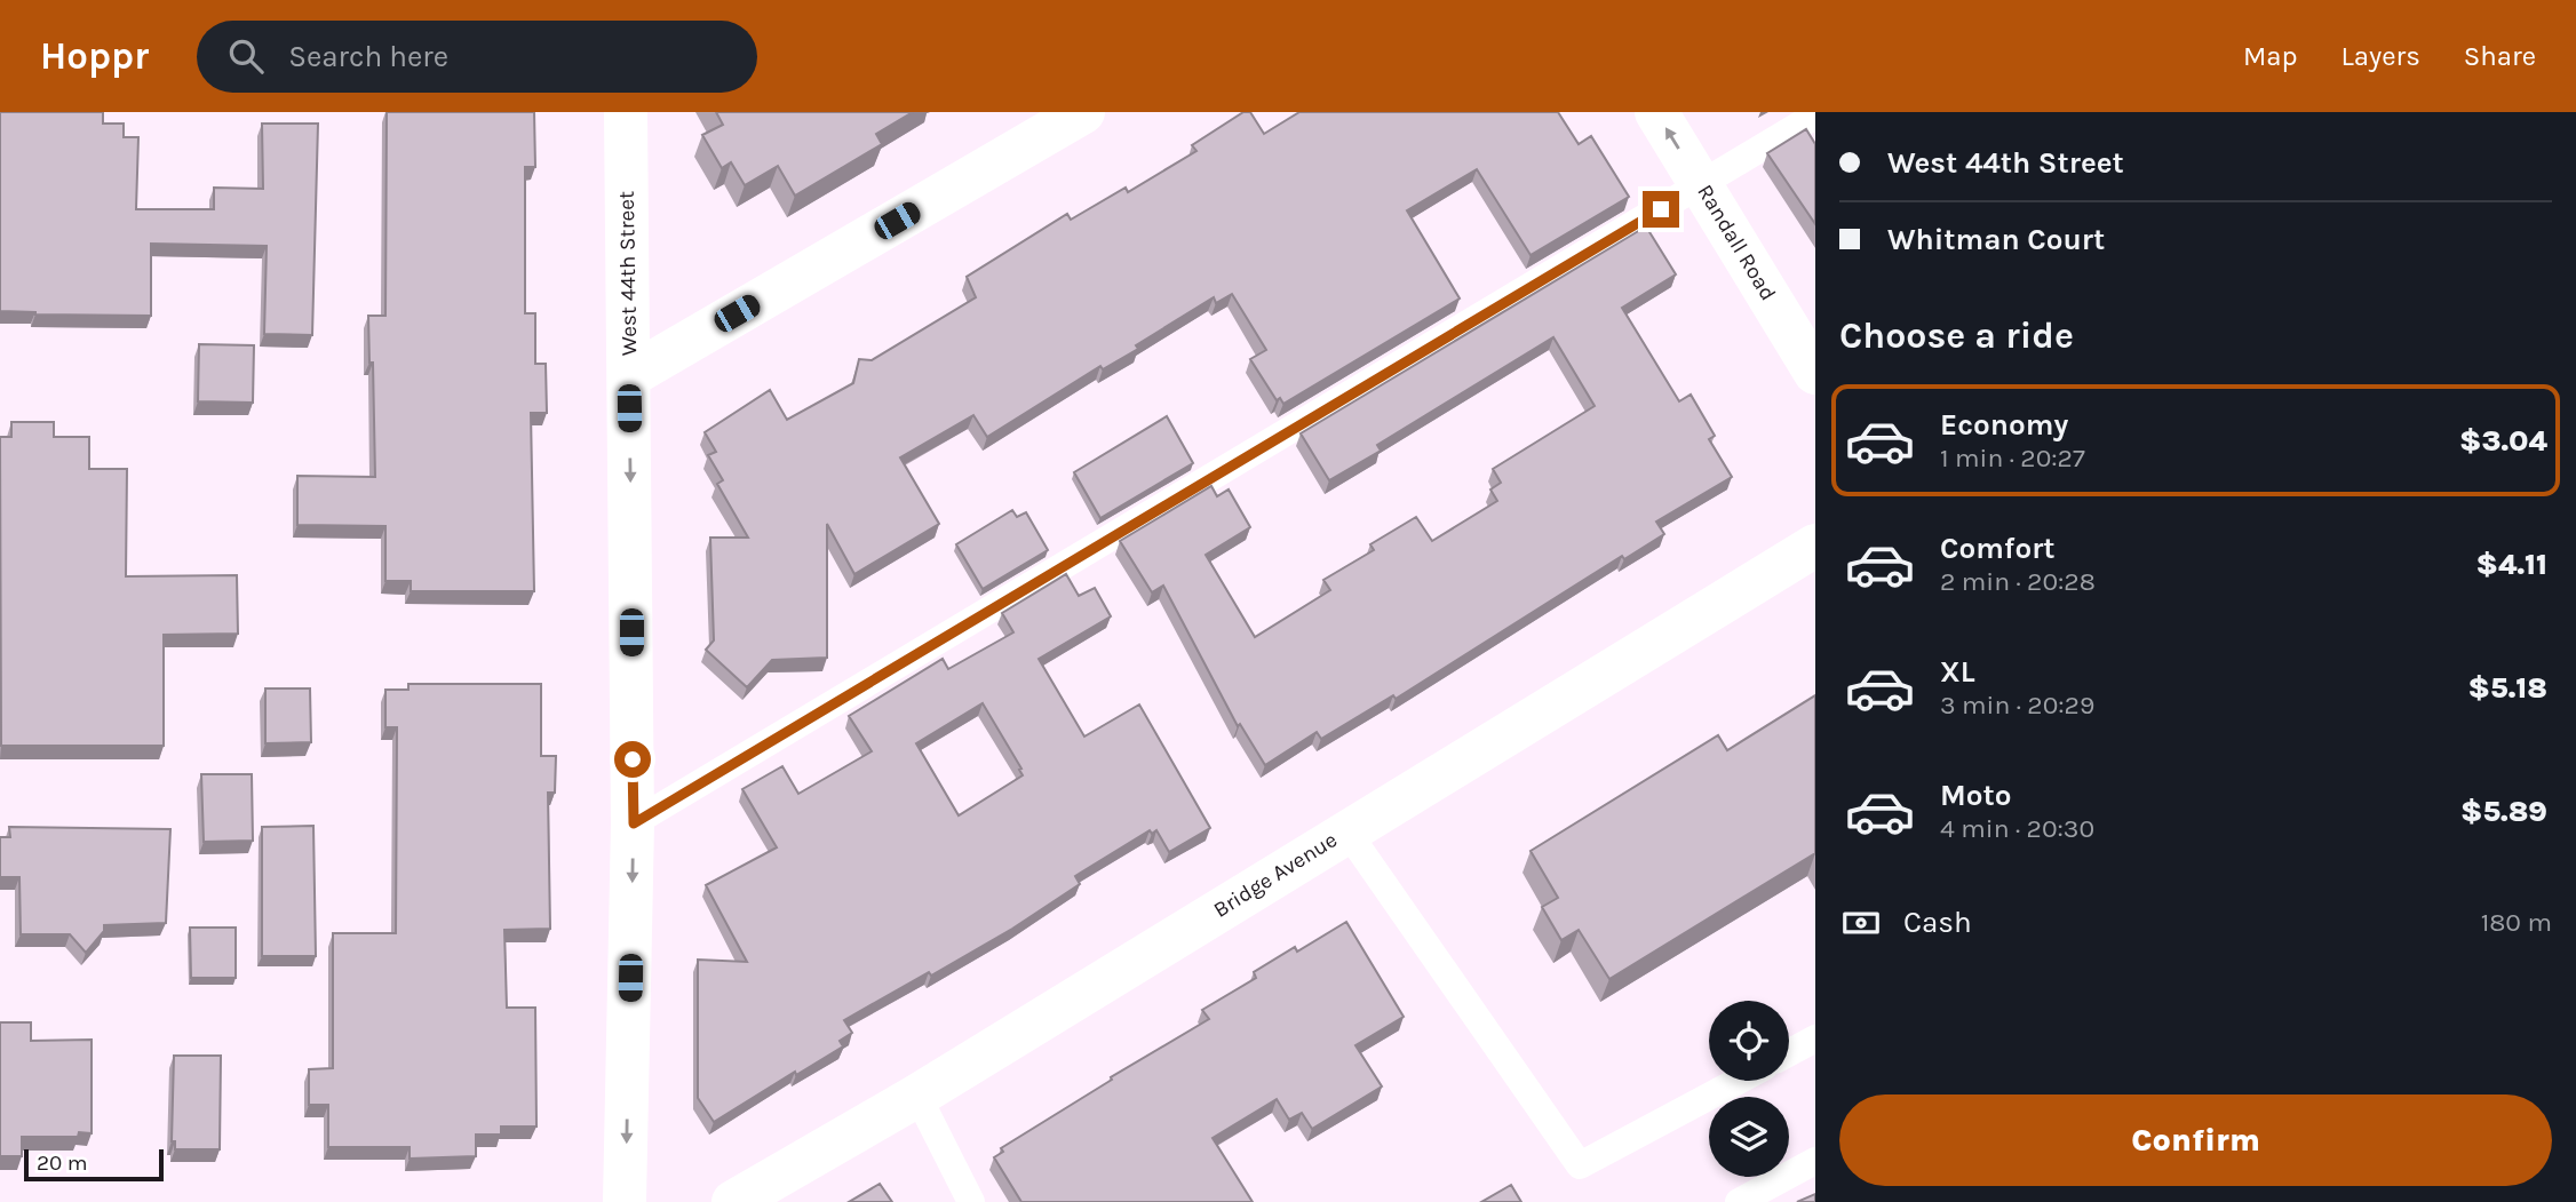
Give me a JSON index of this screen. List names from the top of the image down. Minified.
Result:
{"streets":{"street":["Randall Road","West 44th Street","Bridge Avenue"]},"one_way":["West 44th Street"],"scale_bar":"20 m","page":{"header":"Hoppr","search":"Search here","nav":["Map","Layers","Share"],"banner":["West 44th Street","Whitman Court"],"heading":"Choose a ride","list":[{"name":"Economy","note":"1 min · 20:27","value":"$3.04"},{"name":"Comfort","note":"2 min · 20:28","value":"$4.11"},{"name":"XL","note":"3 min · 20:29","value":"$5.18"},{"name":"Moto","note":"4 min · 20:30","value":"$5.89"}],"pay":["Cash","180 m"],"buttons":"Confirm","scale":"20 m"}}
